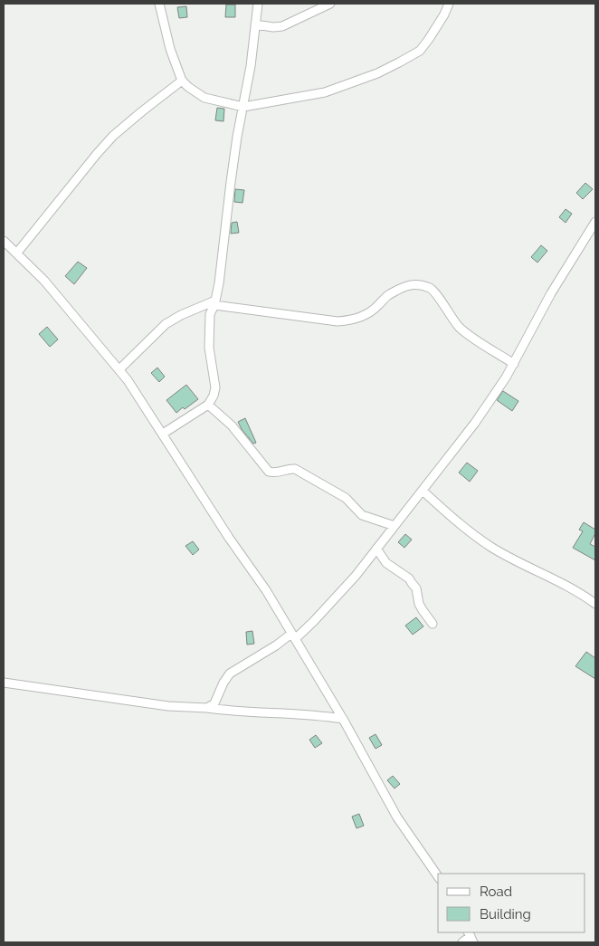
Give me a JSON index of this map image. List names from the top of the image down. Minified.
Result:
{"legend":["Road","Building"]}
